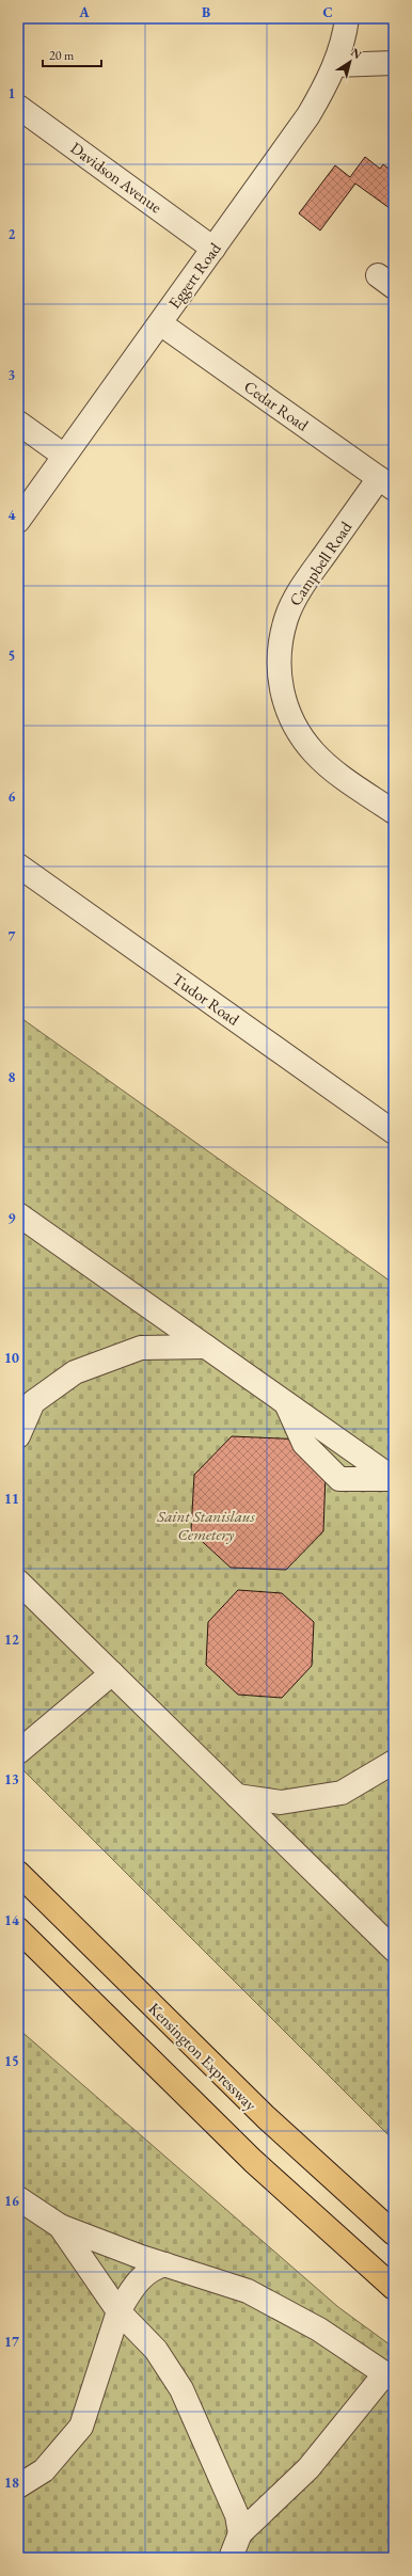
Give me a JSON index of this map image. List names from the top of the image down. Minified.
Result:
{"streets":{"highway":["Kensington Expressway"],"street":["Davidson Avenue","Eggert Road","Cedar Road","Campbell Road","Tudor Road"]},"crossings":[["Davidson Avenue","Eggert Road"],["Eggert Road","Cedar Road"],["Cedar Road","Campbell Road"]],"parks":["Saint Stanislaus Cemetery"],"scale_bar":"20 m","north":"top right","grid":{"columns":["A","B","C"],"rows":["1","2","3","4","5","6","7","8","9","10","11","12","13","14","15","16","17","18"]}}
